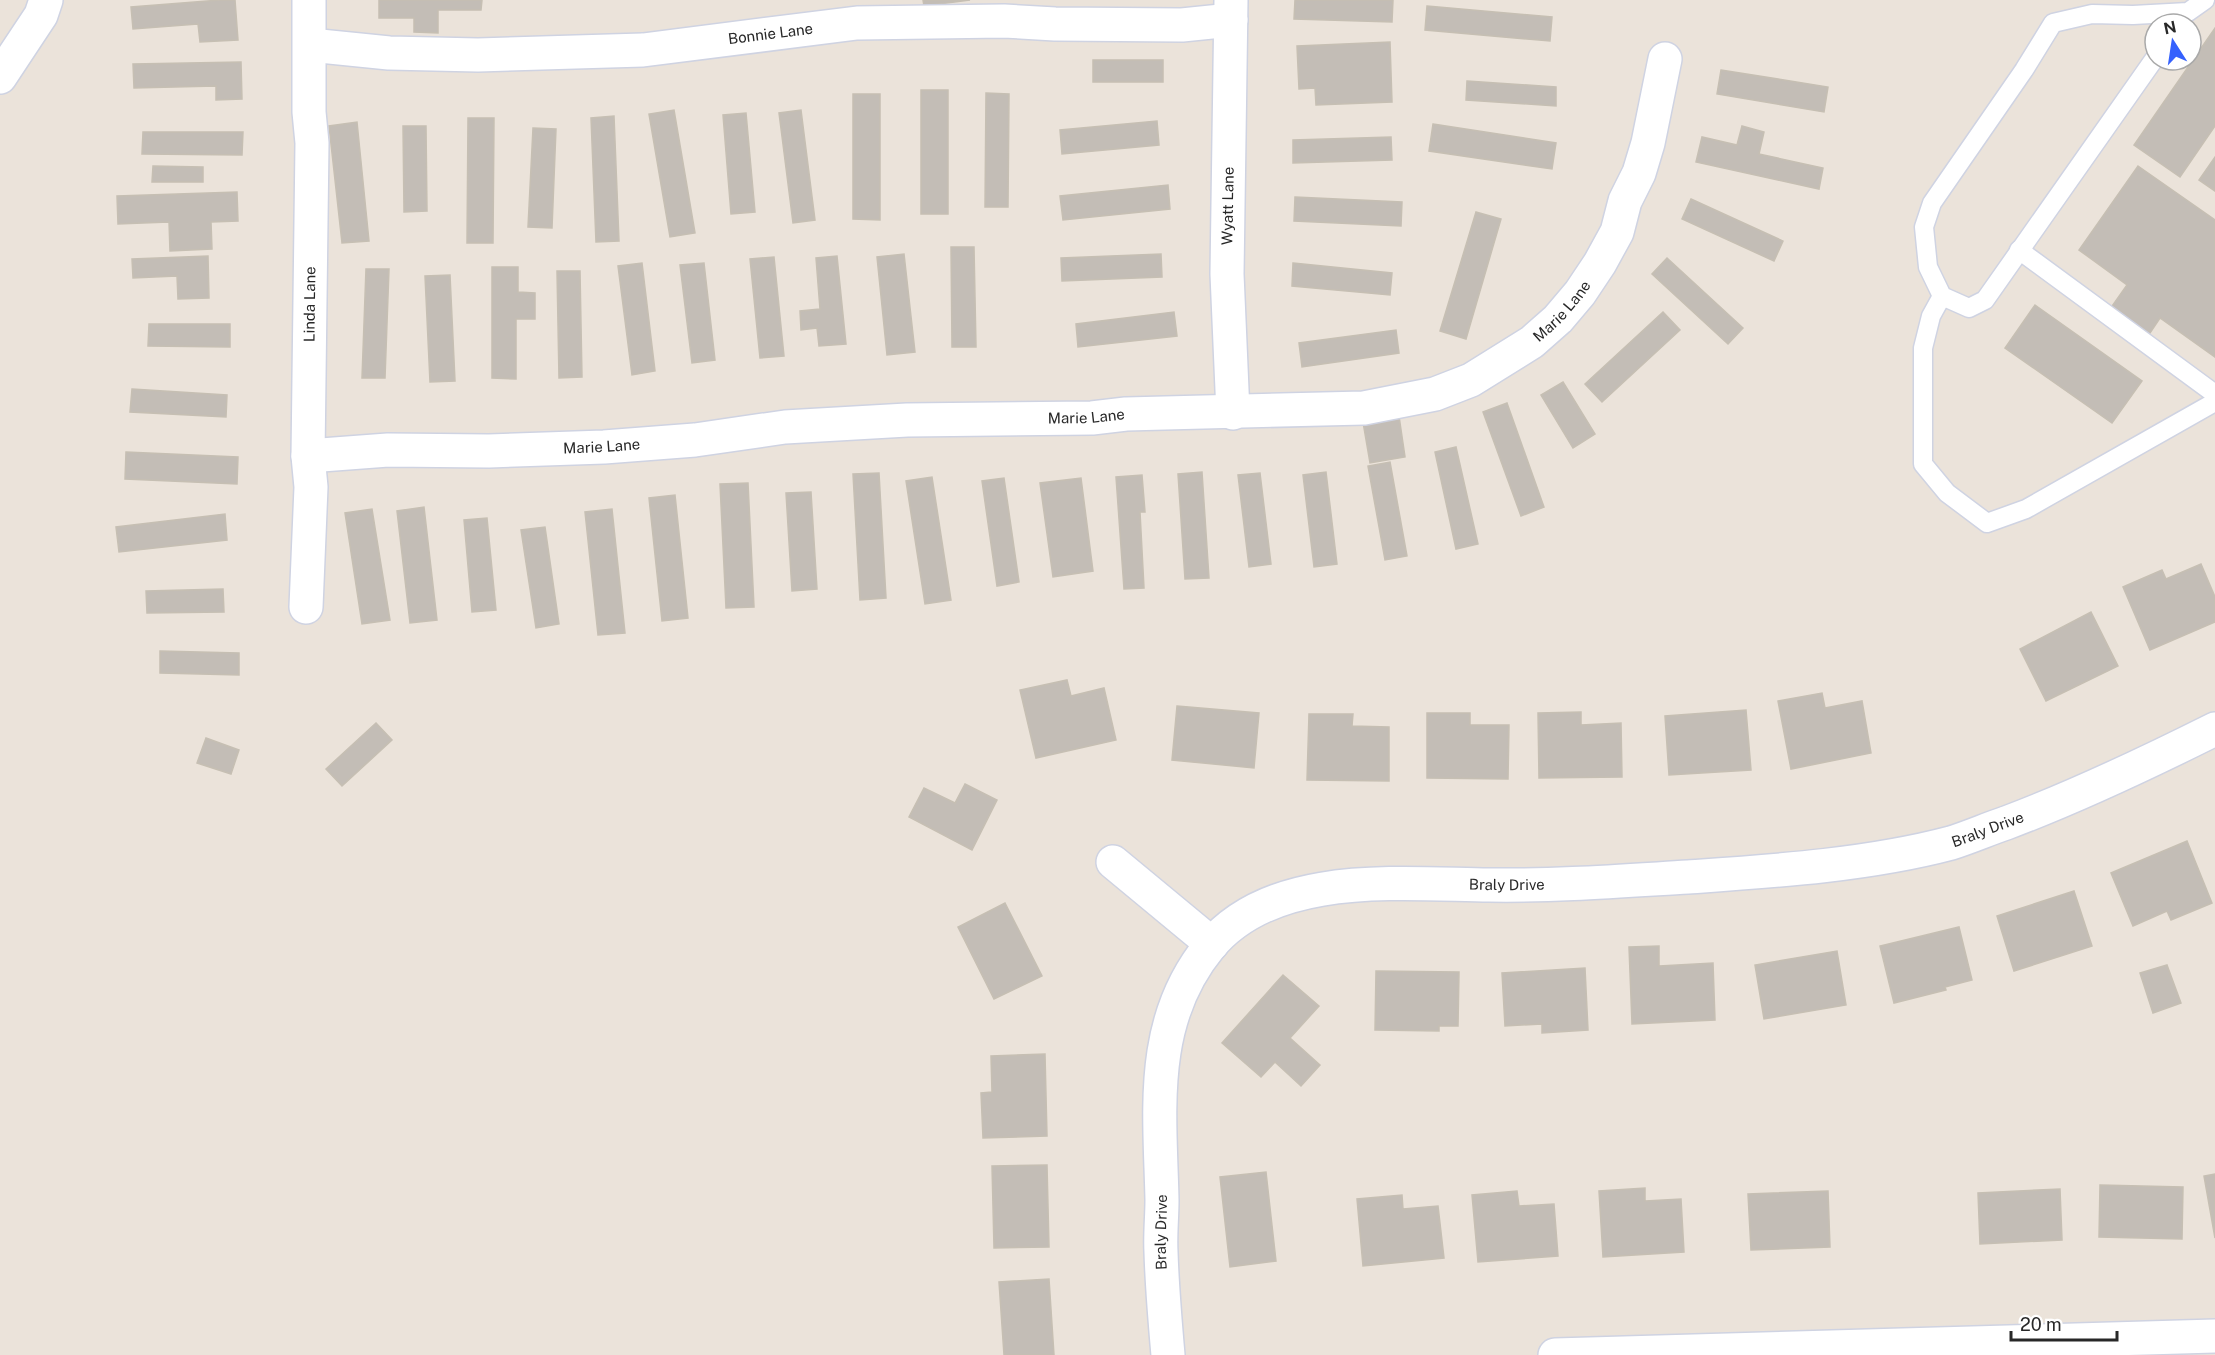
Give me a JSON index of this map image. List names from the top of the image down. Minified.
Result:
{"streets":{"street":["Bonnie Lane","Wyatt Lane","Linda Lane","Marie Lane","Braly Drive"]},"crossings":[["Bonnie Lane","Wyatt Lane"],["Bonnie Lane","Linda Lane"],["Wyatt Lane","Marie Lane"],["Linda Lane","Marie Lane"]],"scale_bar":"20 m","north":"top"}
